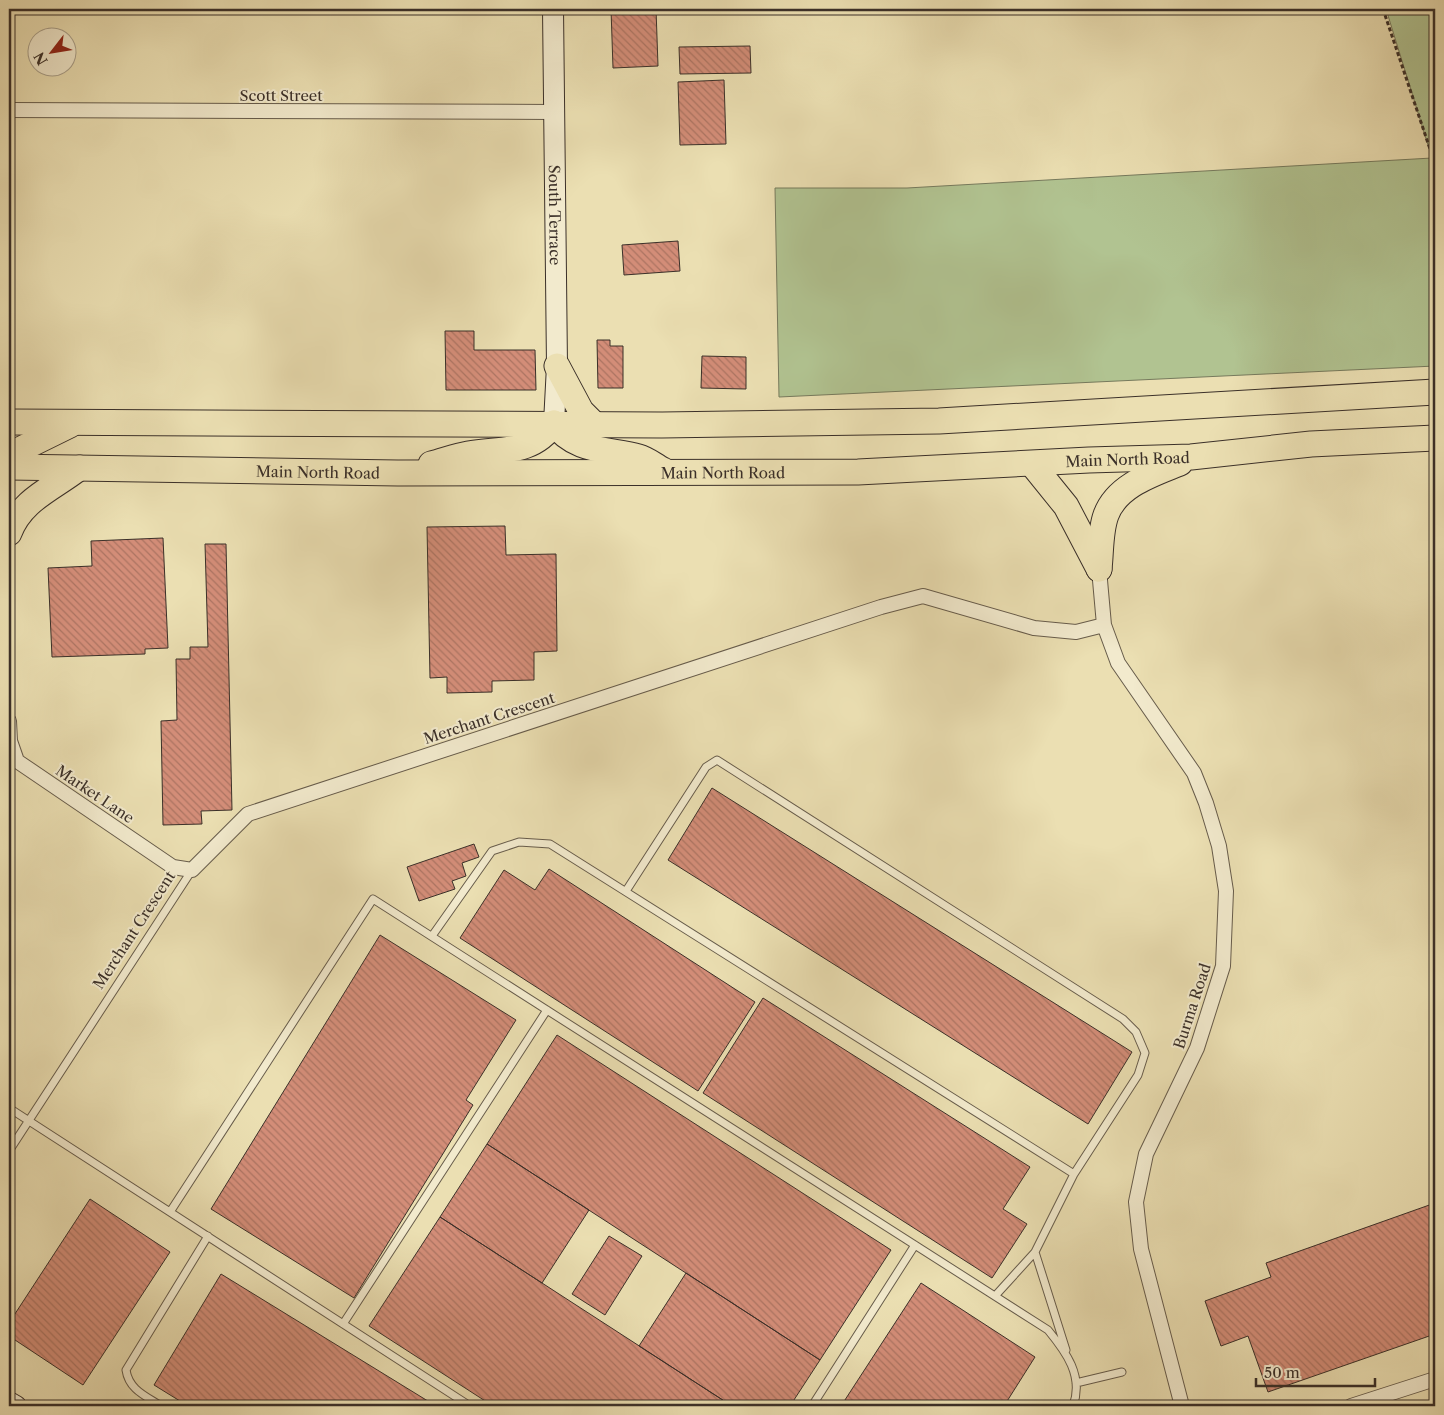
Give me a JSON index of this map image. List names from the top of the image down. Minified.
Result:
{"streets":{"highway":["Main North Road"],"street":["Scott Street","South Terrace","Merchant Crescent","Market Lane","Burma Road"]},"crossings":[["Scott Street","South Terrace"],["Merchant Crescent","Market Lane"],["Merchant Crescent","Burma Road"]],"scale_bar":"50 m","north":"bottom left"}
